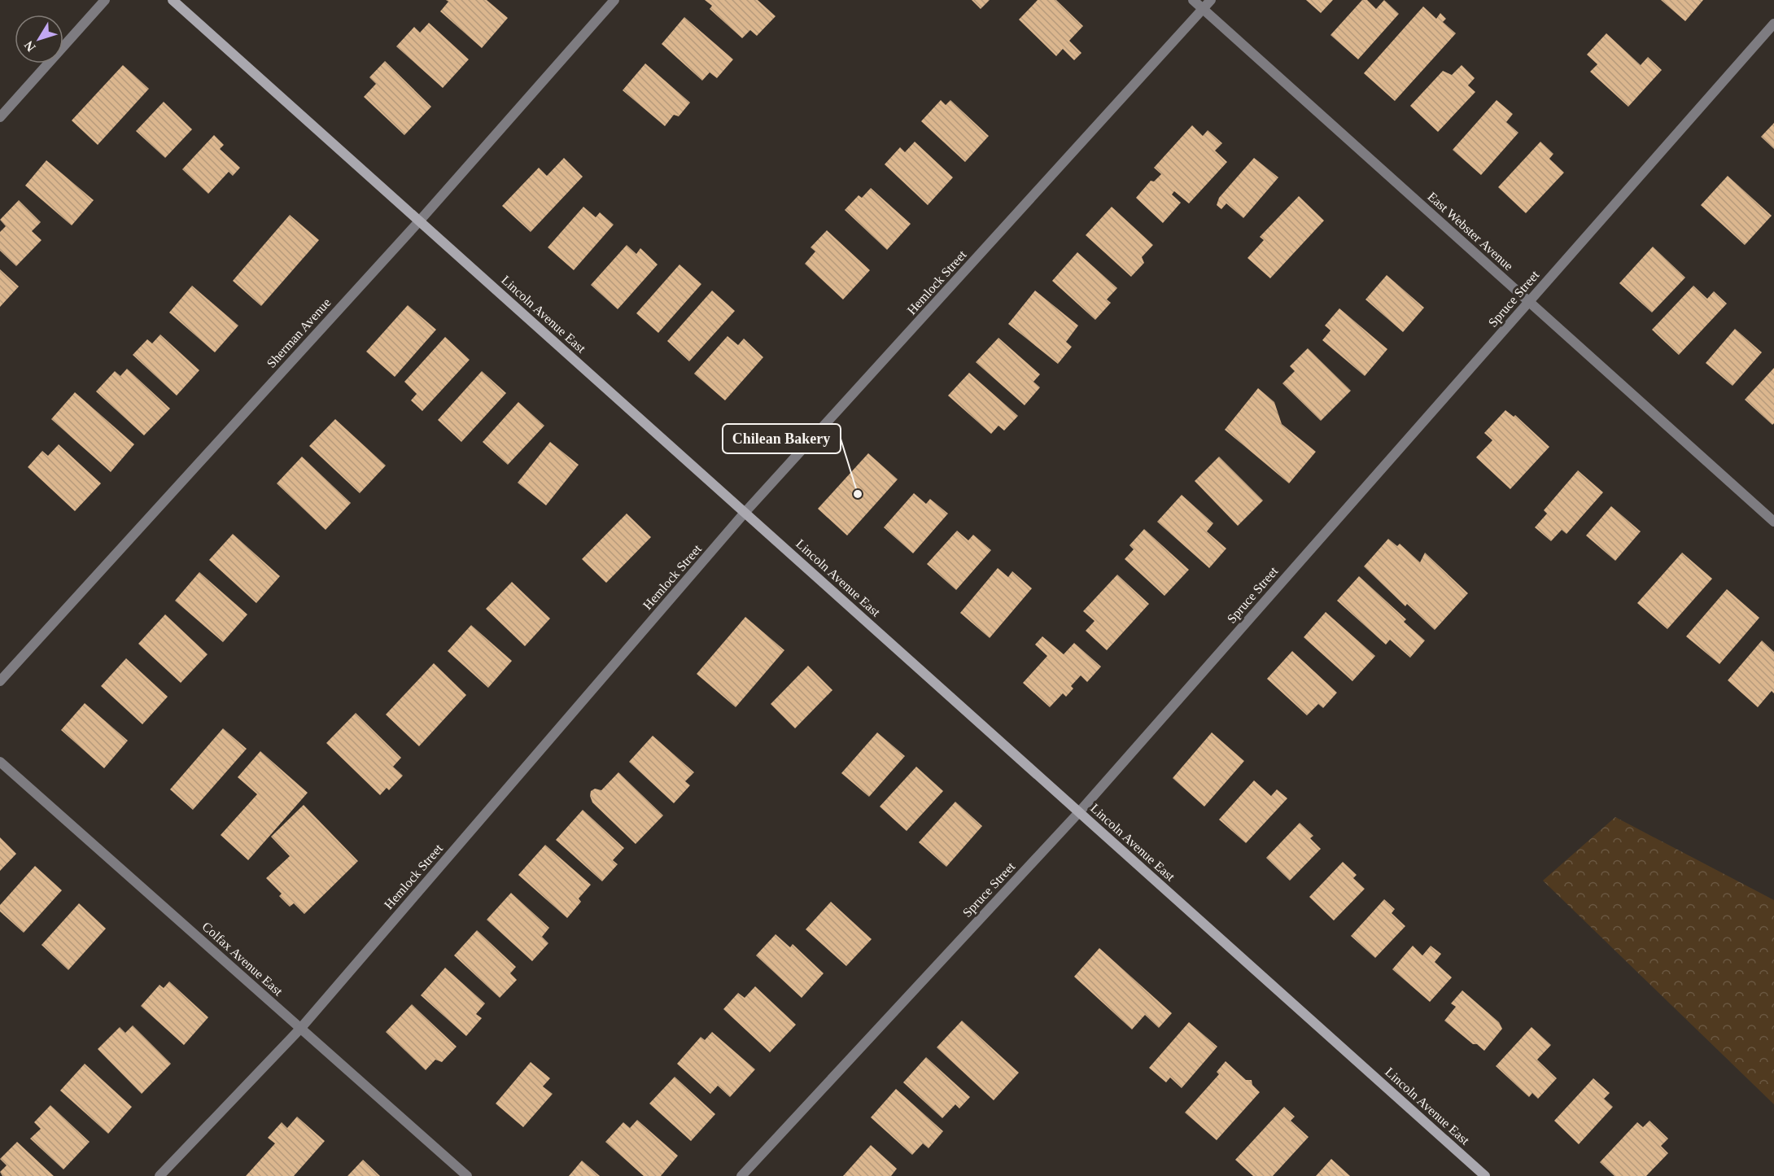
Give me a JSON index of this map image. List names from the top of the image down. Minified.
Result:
{"streets":{"street":["East Webster Avenue","Hemlock Street","Spruce Street","Lincoln Avenue East","Sherman Avenue","Colfax Avenue East"]},"crossings":[["East Webster Avenue","Hemlock Street"],["East Webster Avenue","Spruce Street"],["Hemlock Street","Lincoln Avenue East"],["Hemlock Street","Colfax Avenue East"],["Spruce Street","Lincoln Avenue East"],["Lincoln Avenue East","Sherman Avenue"]],"places":["Chilean Bakery"],"north":"bottom left"}
